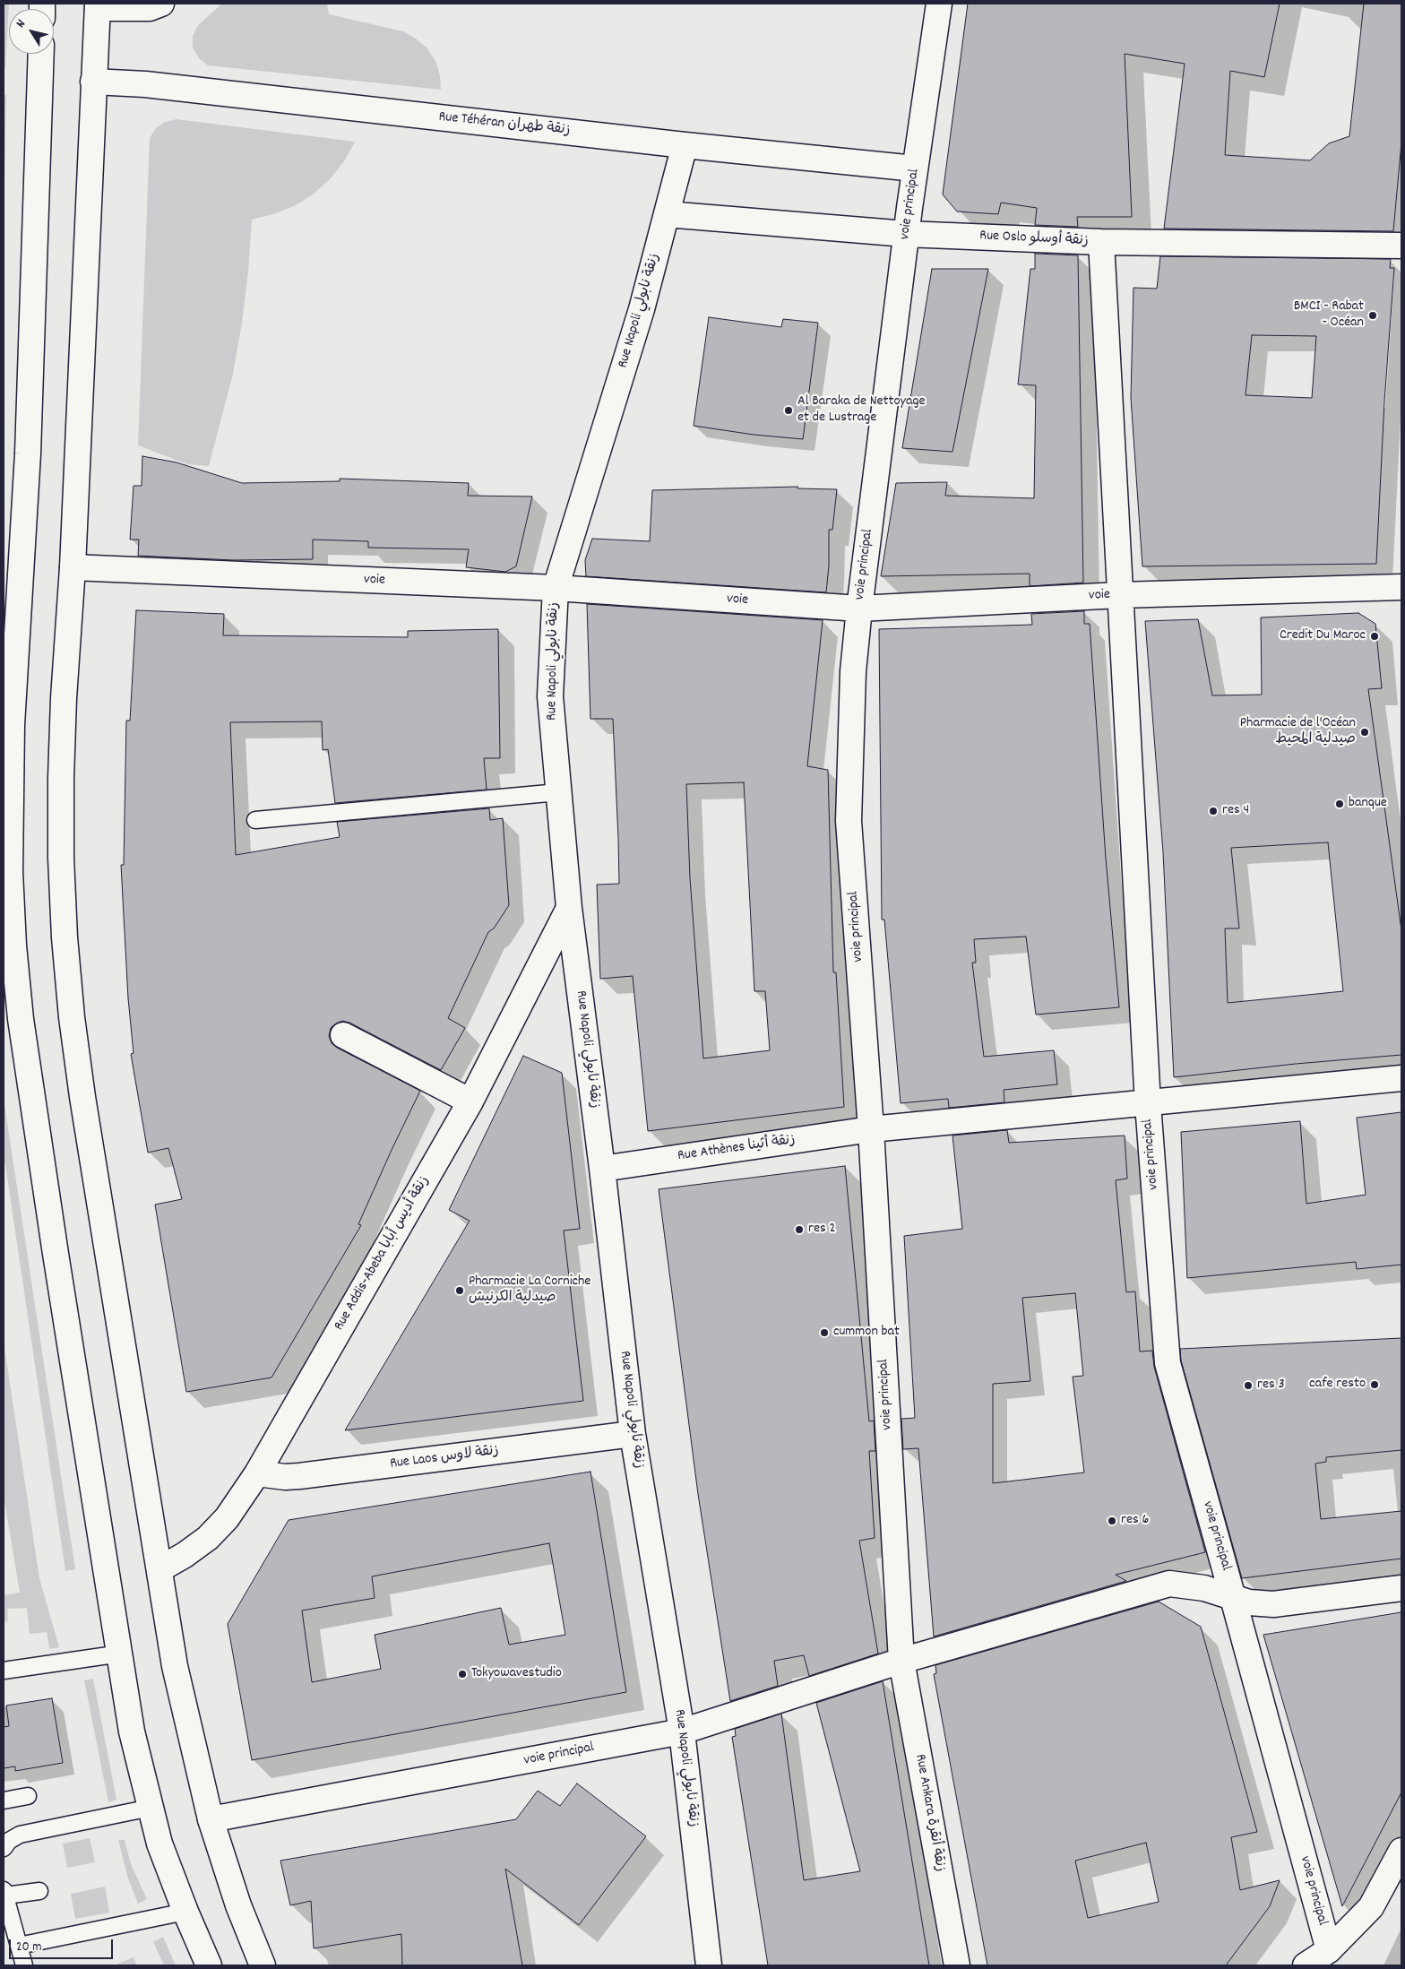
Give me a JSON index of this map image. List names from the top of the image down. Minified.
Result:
{"streets":{"street":["Rue Téhéran زنقة طهران","voie principal","Rue Oslo زنقة أوسلو","Rue Napoli زنقة نابولي","voie","Rue Athènes زنقة أثينا","Rue Addis-Abeba زنقة أديس أبابا","Rue Laos زنقة لاوس","Rue Ankara زنقة أنقرة"]},"crossings":[["Rue Téhéran زنقة طهران","voie principal"],["Rue Téhéran زنقة طهران","Rue Napoli زنقة نابولي"],["voie principal","Rue Oslo زنقة أوسلو"],["voie principal","Rue Napoli زنقة نابولي"],["voie principal","voie"],["voie principal","Rue Athènes زنقة أثينا"],["voie principal","Rue Ankara زنقة أنقرة"],["Rue Oslo زنقة أوسلو","Rue Napoli زنقة نابولي"],["Rue Napoli زنقة نابولي","voie"],["Rue Napoli زنقة نابولي","Rue Athènes زنقة أثينا"],["Rue Napoli زنقة نابولي","Rue Addis-Abeba زنقة أديس أبابا"],["Rue Napoli زنقة نابولي","Rue Laos زنقة لاوس"],["Rue Addis-Abeba زنقة أديس أبابا","Rue Laos زنقة لاوس"]],"places":["BMCI - Rabat - Océan","Al Baraka de Nettoyage et de Lustrage","Credit Du Maroc","Pharmacie de l'Océan صيدلية المحيط","banque","res 4","res 2","Pharmacie La Corniche صيدلية الكرنيش","cummon bat","cafe resto","res 3","res 6","Tokyowavestudio"],"scale_bar":"20 m","north":"top left"}
